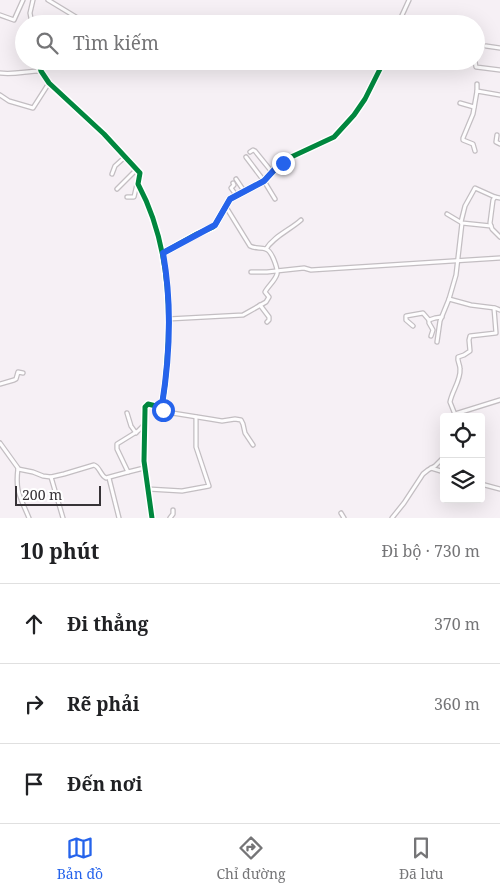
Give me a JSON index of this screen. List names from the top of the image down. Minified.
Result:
{"scale_bar":"200 m","page":{"search":"Tìm kiếm","scale":"200 m","heading":["10 phút","Đi bộ · 730 m"],"list":[["Đi thẳng","370 m"],["Rẽ phải","360 m"],"Đến nơi"],"nav":["Bản đồ","Chỉ đường","Đã lưu"]}}
